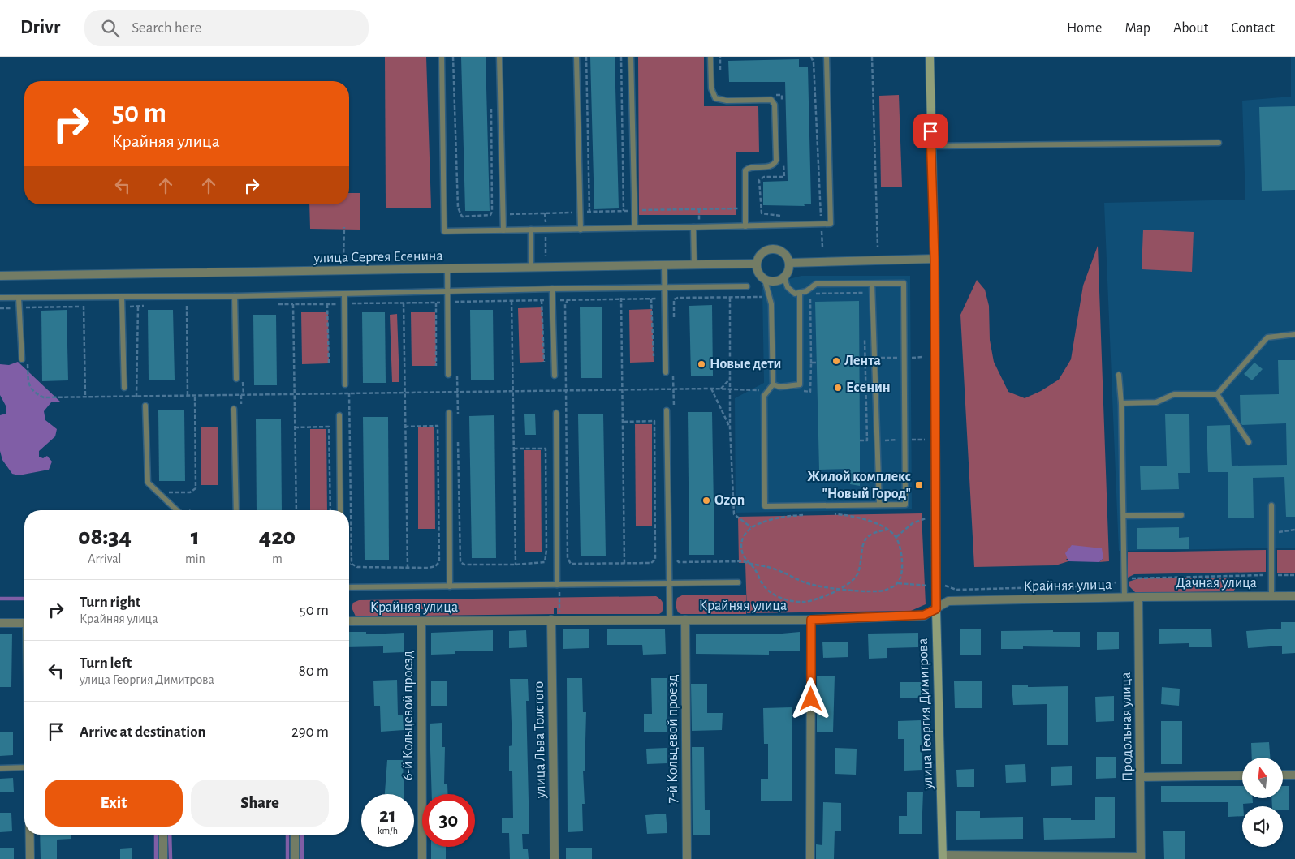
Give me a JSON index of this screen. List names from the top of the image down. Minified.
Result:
{"streets":{"street":["улица Сергея Есенина","Дачная улица","Крайняя улица","улица Георгия Димитрова","6-й Кольцевой проезд","Продольная улица","7-й Кольцевой проезд","улица Льва Толстого"]},"crossings":[["Дачная улица","Крайняя улица"],["Дачная улица","Продольная улица"],["Крайняя улица","улица Георгия Димитрова"],["Крайняя улица","6-й Кольцевой проезд"],["Крайняя улица","Продольная улица"],["Крайняя улица","7-й Кольцевой проезд"],["Крайняя улица","улица Льва Толстого"],["улица Георгия Димитрова","Продольная улица"]],"places":{"other":["Лента","Новые дети","Есенин","Ozon"],"transit":["Жилой комплекс \"Новый Город\""]},"north":"top","page":{"header":"Drivr","search":"Search here","nav":["Home","Map","About","Contact"],"turn":["50 m","Крайняя улица"],"eta":["08:34","Arrival","1","min","420","m"],"list":[{"name":"Turn right","note":"Крайняя улица","value":"50 m"},{"name":"Turn left","note":"улица Георгия Димитрова","value":"80 m"},{"name":"Arrive at destination","value":"290 m"}],"buttons":["Exit","Share"],"speed":"21 km/h","limit":"30"}}
